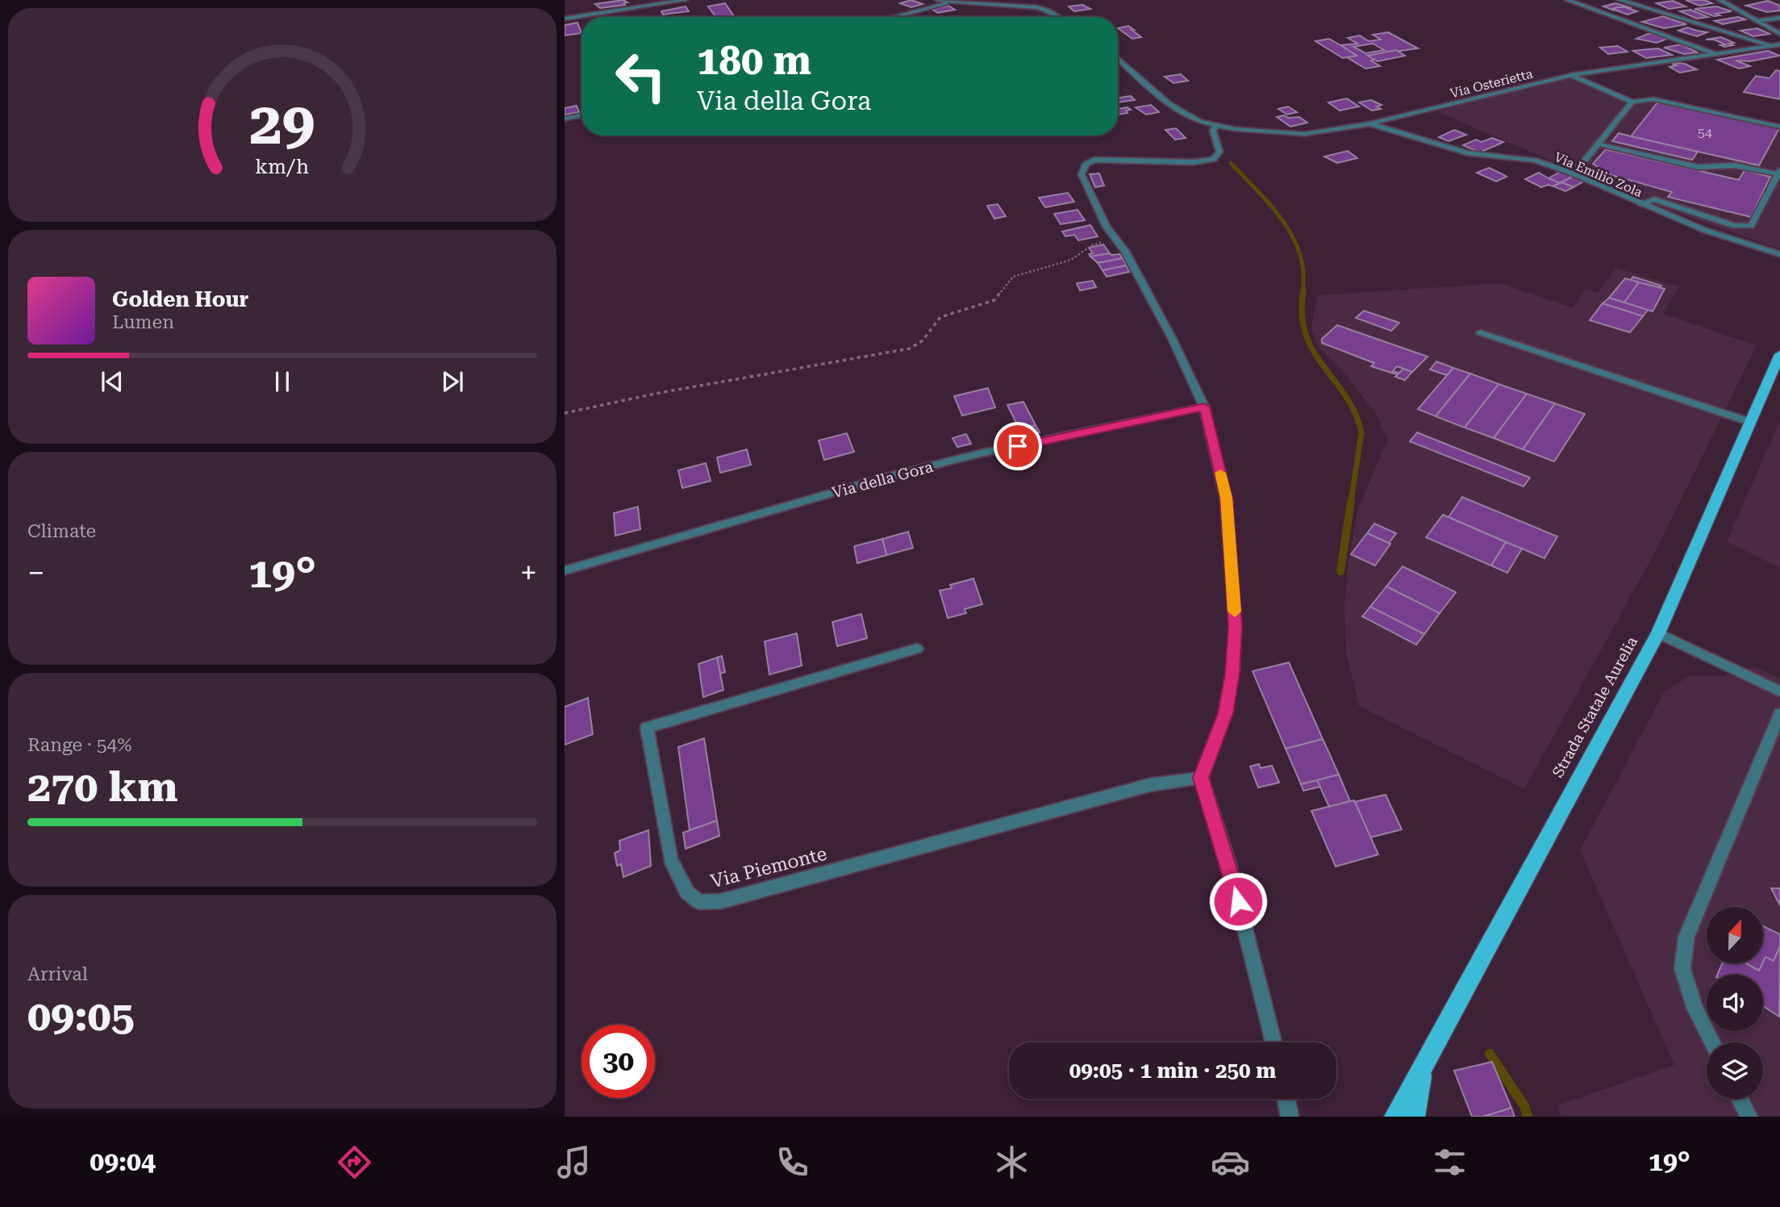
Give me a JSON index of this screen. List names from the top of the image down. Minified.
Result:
{"streets":{"main road":["Strada Statale Aurelia"],"street":["Via Osterietta","Via Emilio Zola","Via della Gora","Via Piemonte"]},"crossings":[["Via Osterietta","Via Emilio Zola"]],"house_numbers":["54"],"north":"top","page":{"turn":["180 m","Via della Gora"],"song":["Golden Hour","Lumen"],"tile":["Climate",["Range · 54%","270 km"],["Arrival","09:05"]],"heat":["−","19°","+"],"limit":"30","trip":"09:05 · 1 min · 250 m","tabs":["09:04","19°"],"gauge":["29","km/h"]}}
